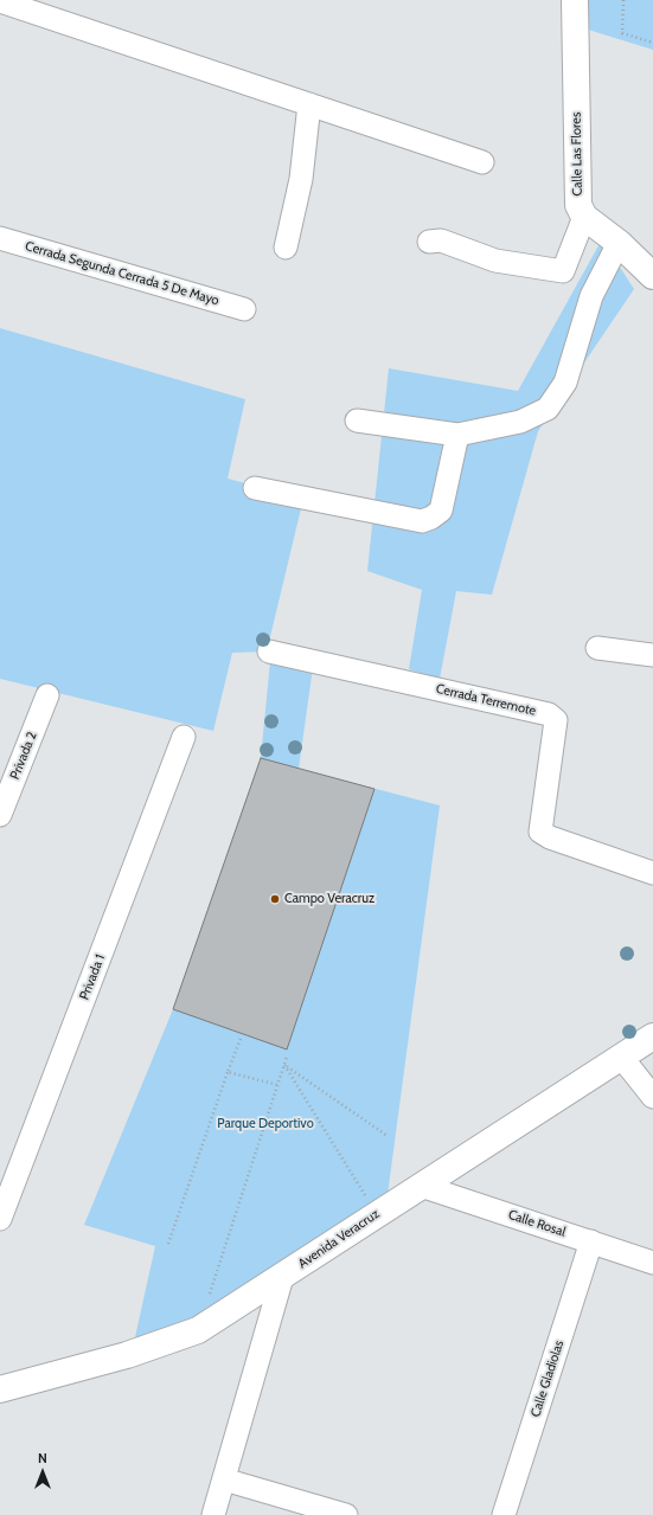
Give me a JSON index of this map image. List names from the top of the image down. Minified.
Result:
{"streets":{"street":["Calle Las Flores","Cerrada Segunda Cerrada 5 De Mayo","Cerrada Terremote","Privada 2","Privada 1","Calle Rosal","Avenida Veracruz","Calle Gladiolas"]},"crossings":[["Calle Rosal","Avenida Veracruz"],["Calle Rosal","Calle Gladiolas"]],"parks":["Parque Deportivo"],"places":["Campo Veracruz"],"north":"top"}
